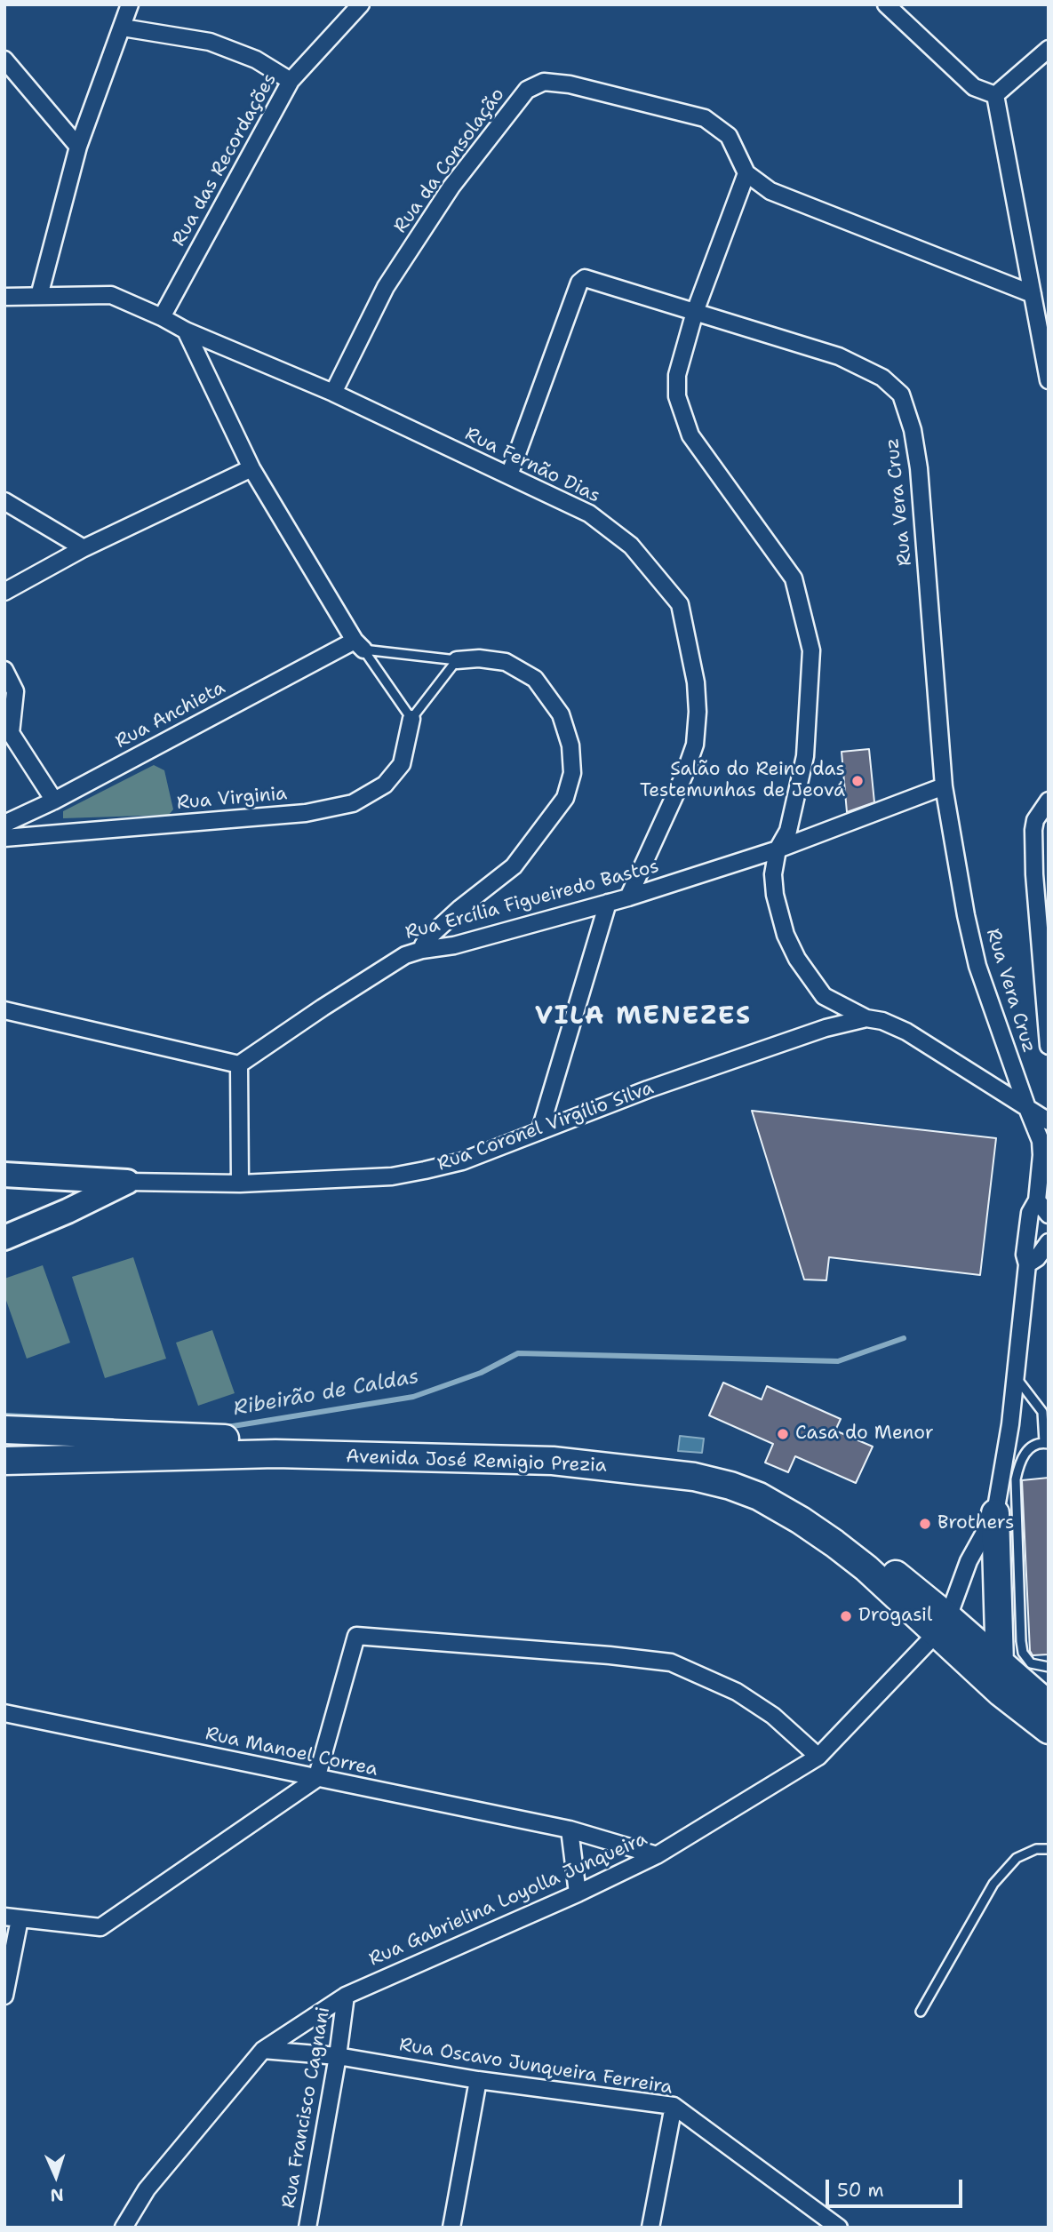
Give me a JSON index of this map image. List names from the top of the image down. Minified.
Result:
{"streets":{"main road":["Avenida José Remigio Prezia"],"street":["Rua das Recordações","Rua da Consolação","Rua Fernão Dias","Rua Vera Cruz","Rua Anchieta","Rua Virginia","Rua Ercília Figueiredo Bastos","Rua Coronel Virgílio Silva","Rua Manoel Correa","Rua Gabrielina Loyolla Junqueira","Rua Oscavo Junqueira Ferreira","Rua Francisco Cagnani"]},"crossings":[["Rua das Recordações","Rua Fernão Dias"],["Rua da Consolação","Rua Fernão Dias"],["Rua Fernão Dias","Rua Vera Cruz"],["Rua Fernão Dias","Rua Ercília Figueiredo Bastos"],["Rua Vera Cruz","Rua Ercília Figueiredo Bastos"],["Rua Vera Cruz","Avenida José Remigio Prezia"],["Rua Vera Cruz","Rua Gabrielina Loyolla Junqueira"],["Avenida José Remigio Prezia","Rua Gabrielina Loyolla Junqueira"],["Rua Manoel Correa","Rua Gabrielina Loyolla Junqueira"],["Rua Gabrielina Loyolla Junqueira","Rua Oscavo Junqueira Ferreira"],["Rua Gabrielina Loyolla Junqueira","Rua Francisco Cagnani"],["Rua Oscavo Junqueira Ferreira","Rua Francisco Cagnani"]],"districts":["VILA MENEZES"],"water":["Ribeirão de Caldas"],"places":["Salão do Reino das Testemunhas de Jeová","Casa do Menor","Brothers","Drogasil"],"scale_bar":"50 m","north":"bottom"}
